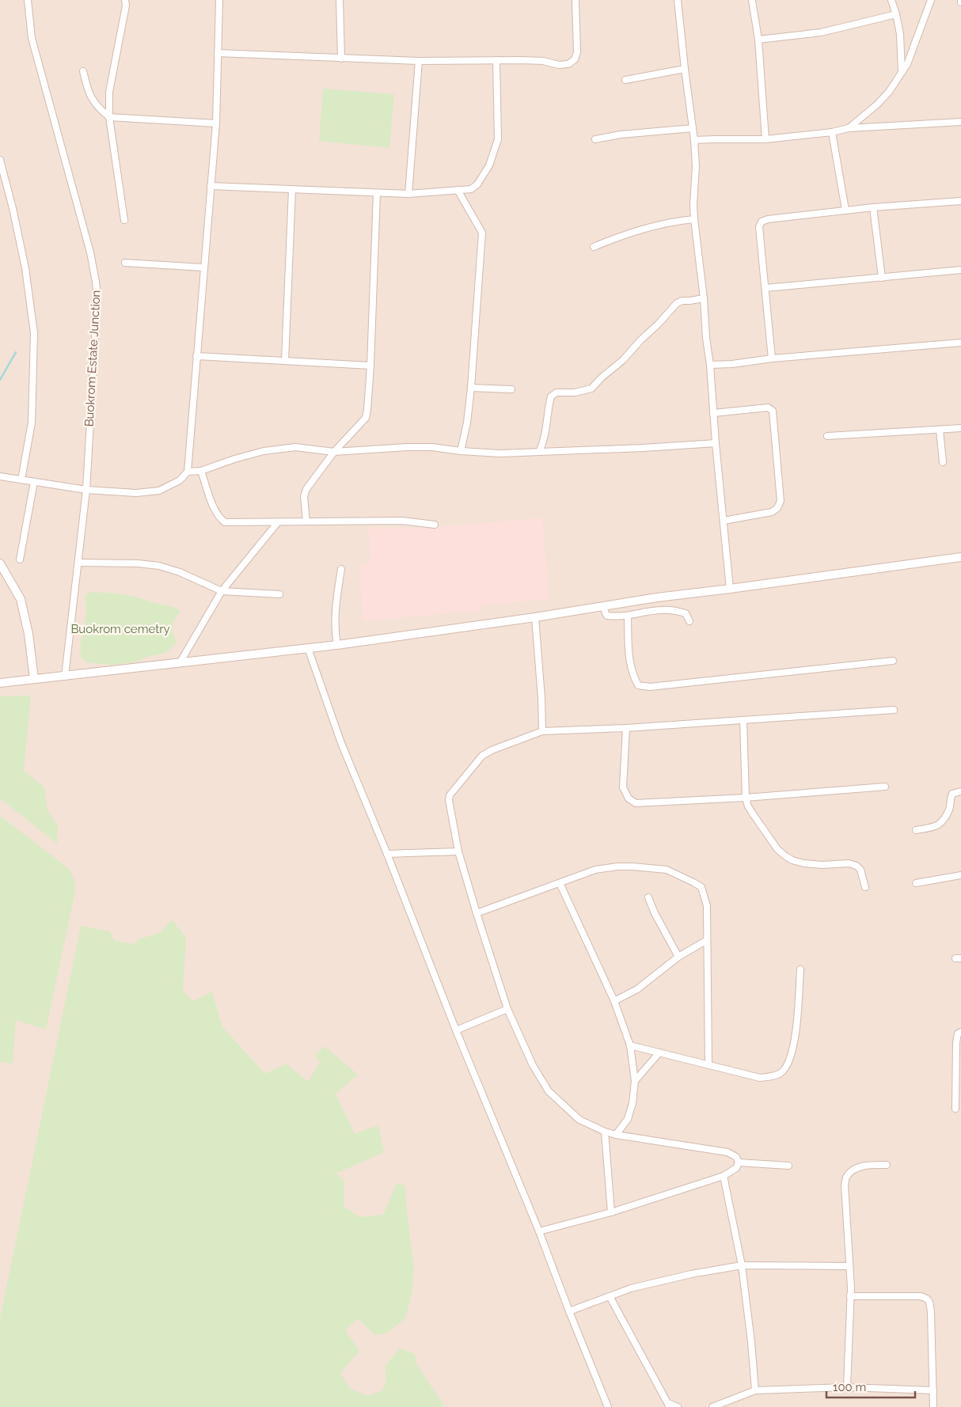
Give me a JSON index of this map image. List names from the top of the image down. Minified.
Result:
{"streets":{"street":["Buokrom Estate Junction"]},"parks":["Buokrom cemetry"],"scale_bar":"100 m"}
